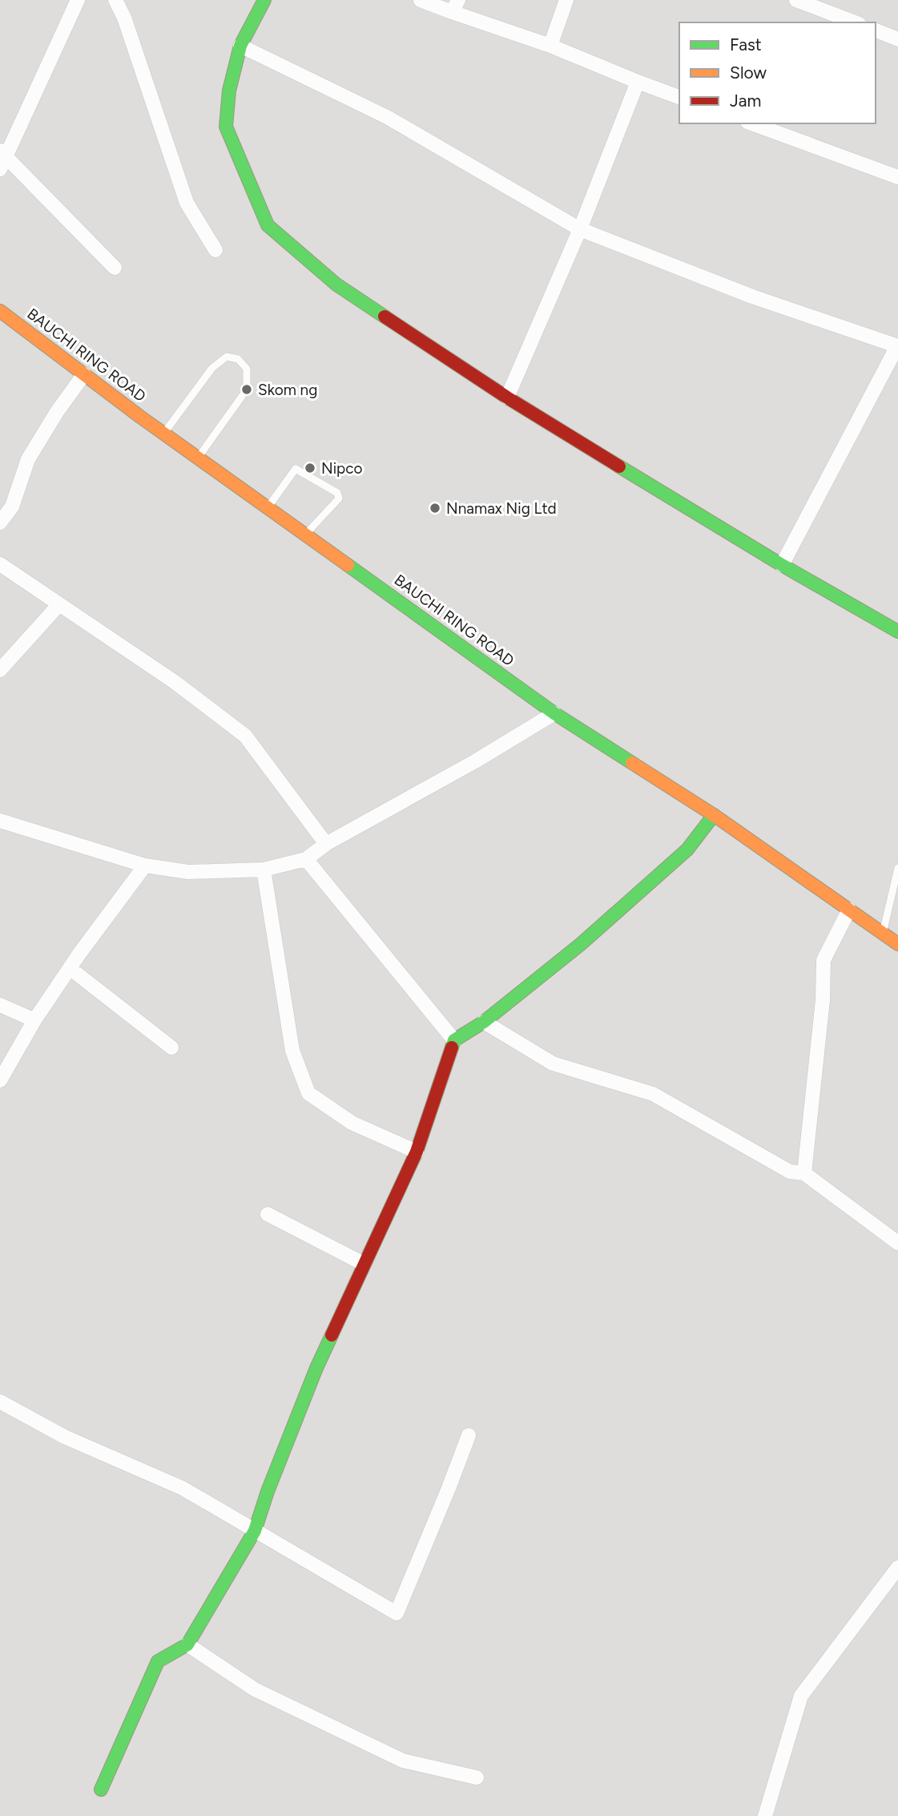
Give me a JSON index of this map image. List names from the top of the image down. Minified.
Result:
{"streets":{"street":["BAUCHI RING ROAD"]},"places":["Skom ng","Nipco","Nnamax Nig Ltd"],"legend":["Fast","Slow","Jam"]}
